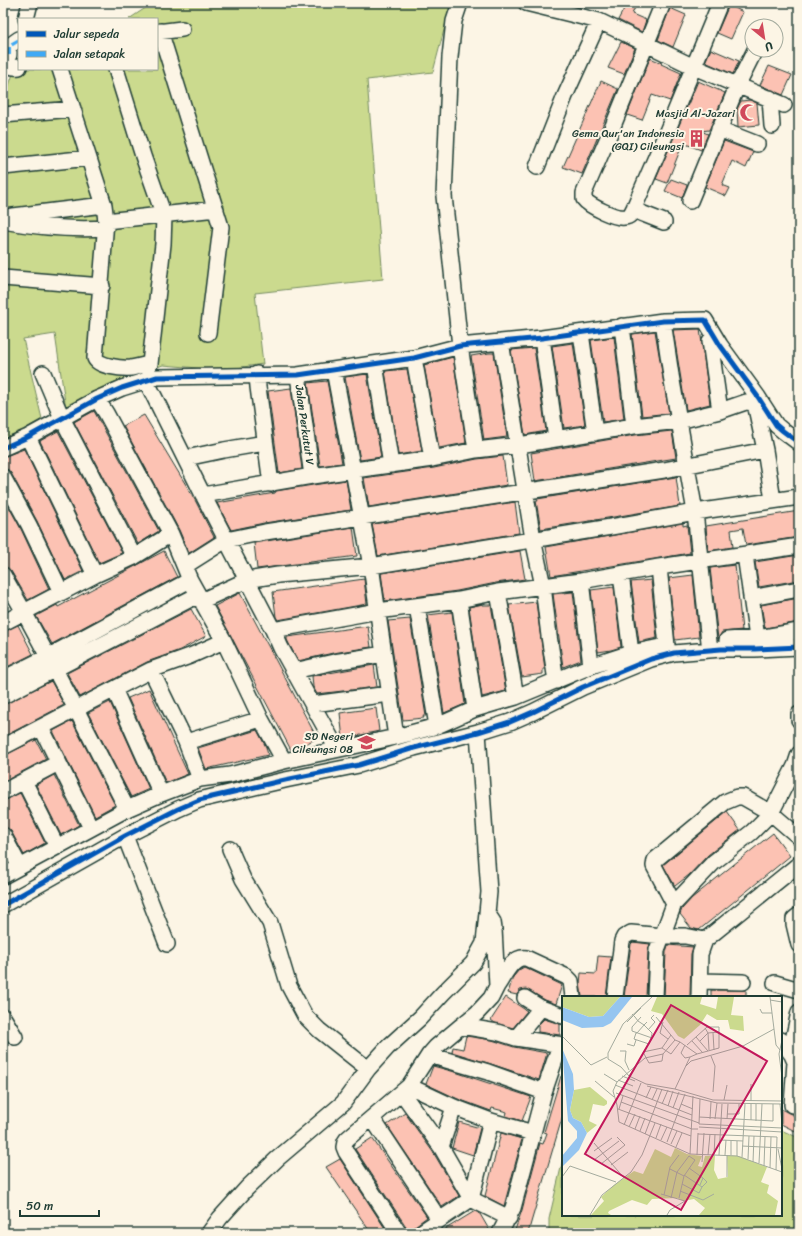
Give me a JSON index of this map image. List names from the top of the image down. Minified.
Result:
{"streets":{"street":["Jalan Perkutut V"]},"places":{"mosque":["Masjid Al-Jazari"],"building":["Gema Qur'an Indonesia (GQI) Cileungsi"],"school or university":["SD Negeri Cileungsi 08"]},"legend":["Jalur sepeda","Jalan setapak"],"scale_bar":"50 m","north":"bottom right"}
